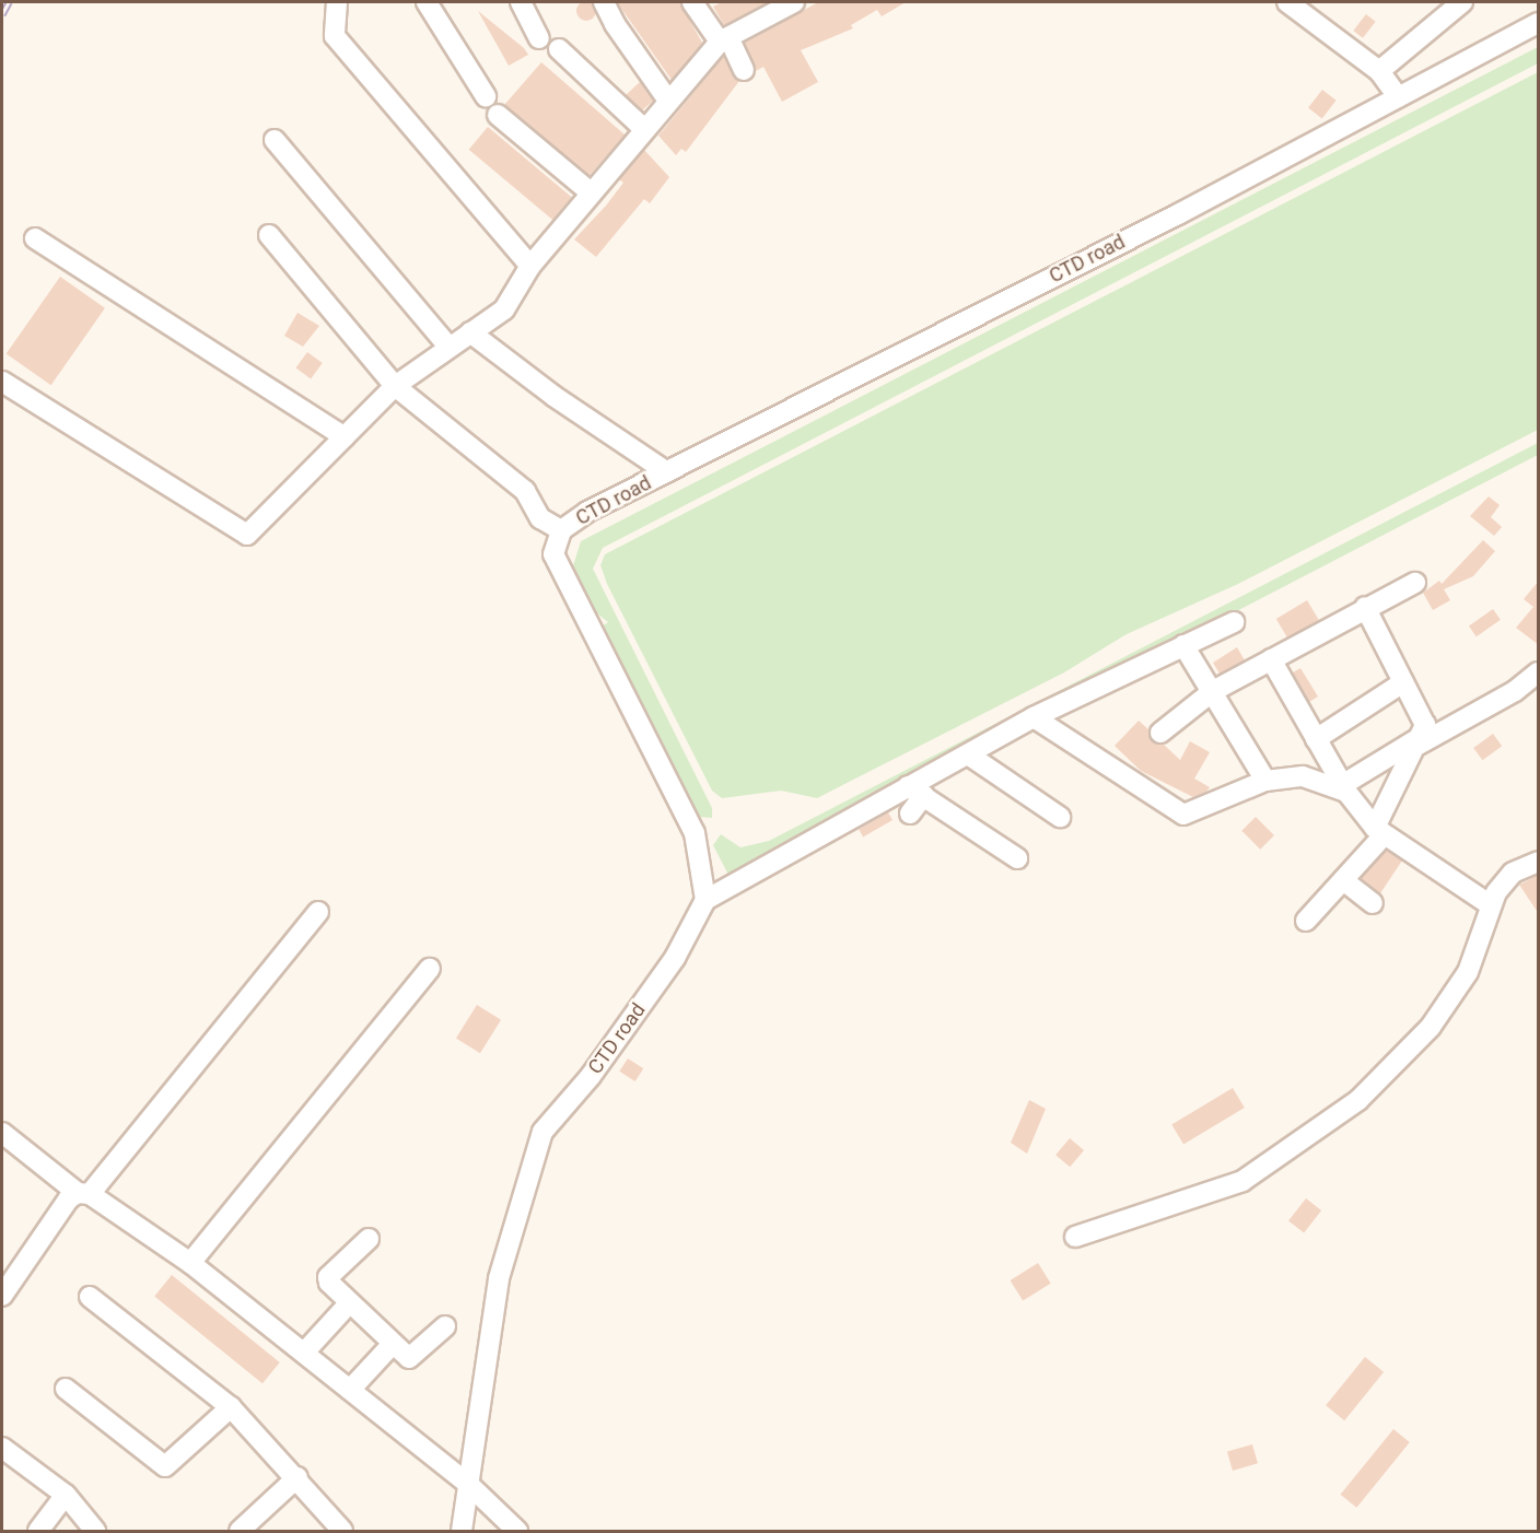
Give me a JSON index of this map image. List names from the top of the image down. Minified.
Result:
{"streets":{"street":["CTD road"]}}
